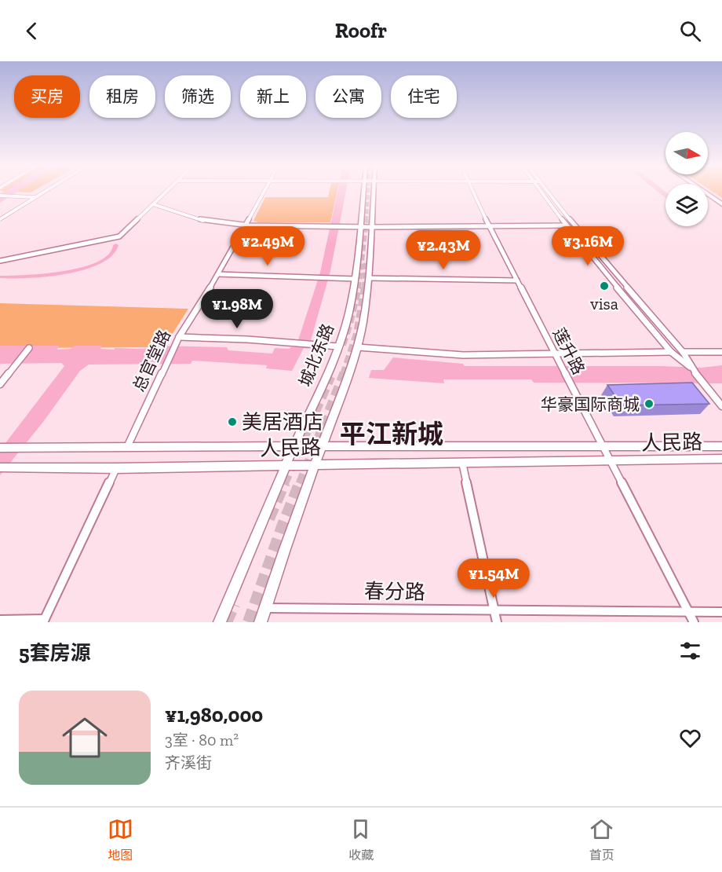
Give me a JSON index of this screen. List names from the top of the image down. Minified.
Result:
{"streets":{"main road":["城北东路","人民路"],"street":["莲升路","总官堂路","春分路"]},"crossings":[["莲升路","人民路"],["莲升路","春分路"],["城北东路","人民路"],["城北东路","春分路"],["总官堂路","人民路"]],"districts":["平江新城"],"places":["visa","华豪国际商城","美居酒店"],"north":"right","page":{"header":"Roofr","chip":["买房","租房","筛选","新上","公寓","住宅"],"price":["¥2.49M","¥3.16M","¥2.43M","¥1.98M","¥1.54M"],"heading":"5套房源","list":[{"name":"¥1,980,000","note":"3室 · 80 m² · 齐溪街"}],"tabs":["地图","收藏","首页"]}}
